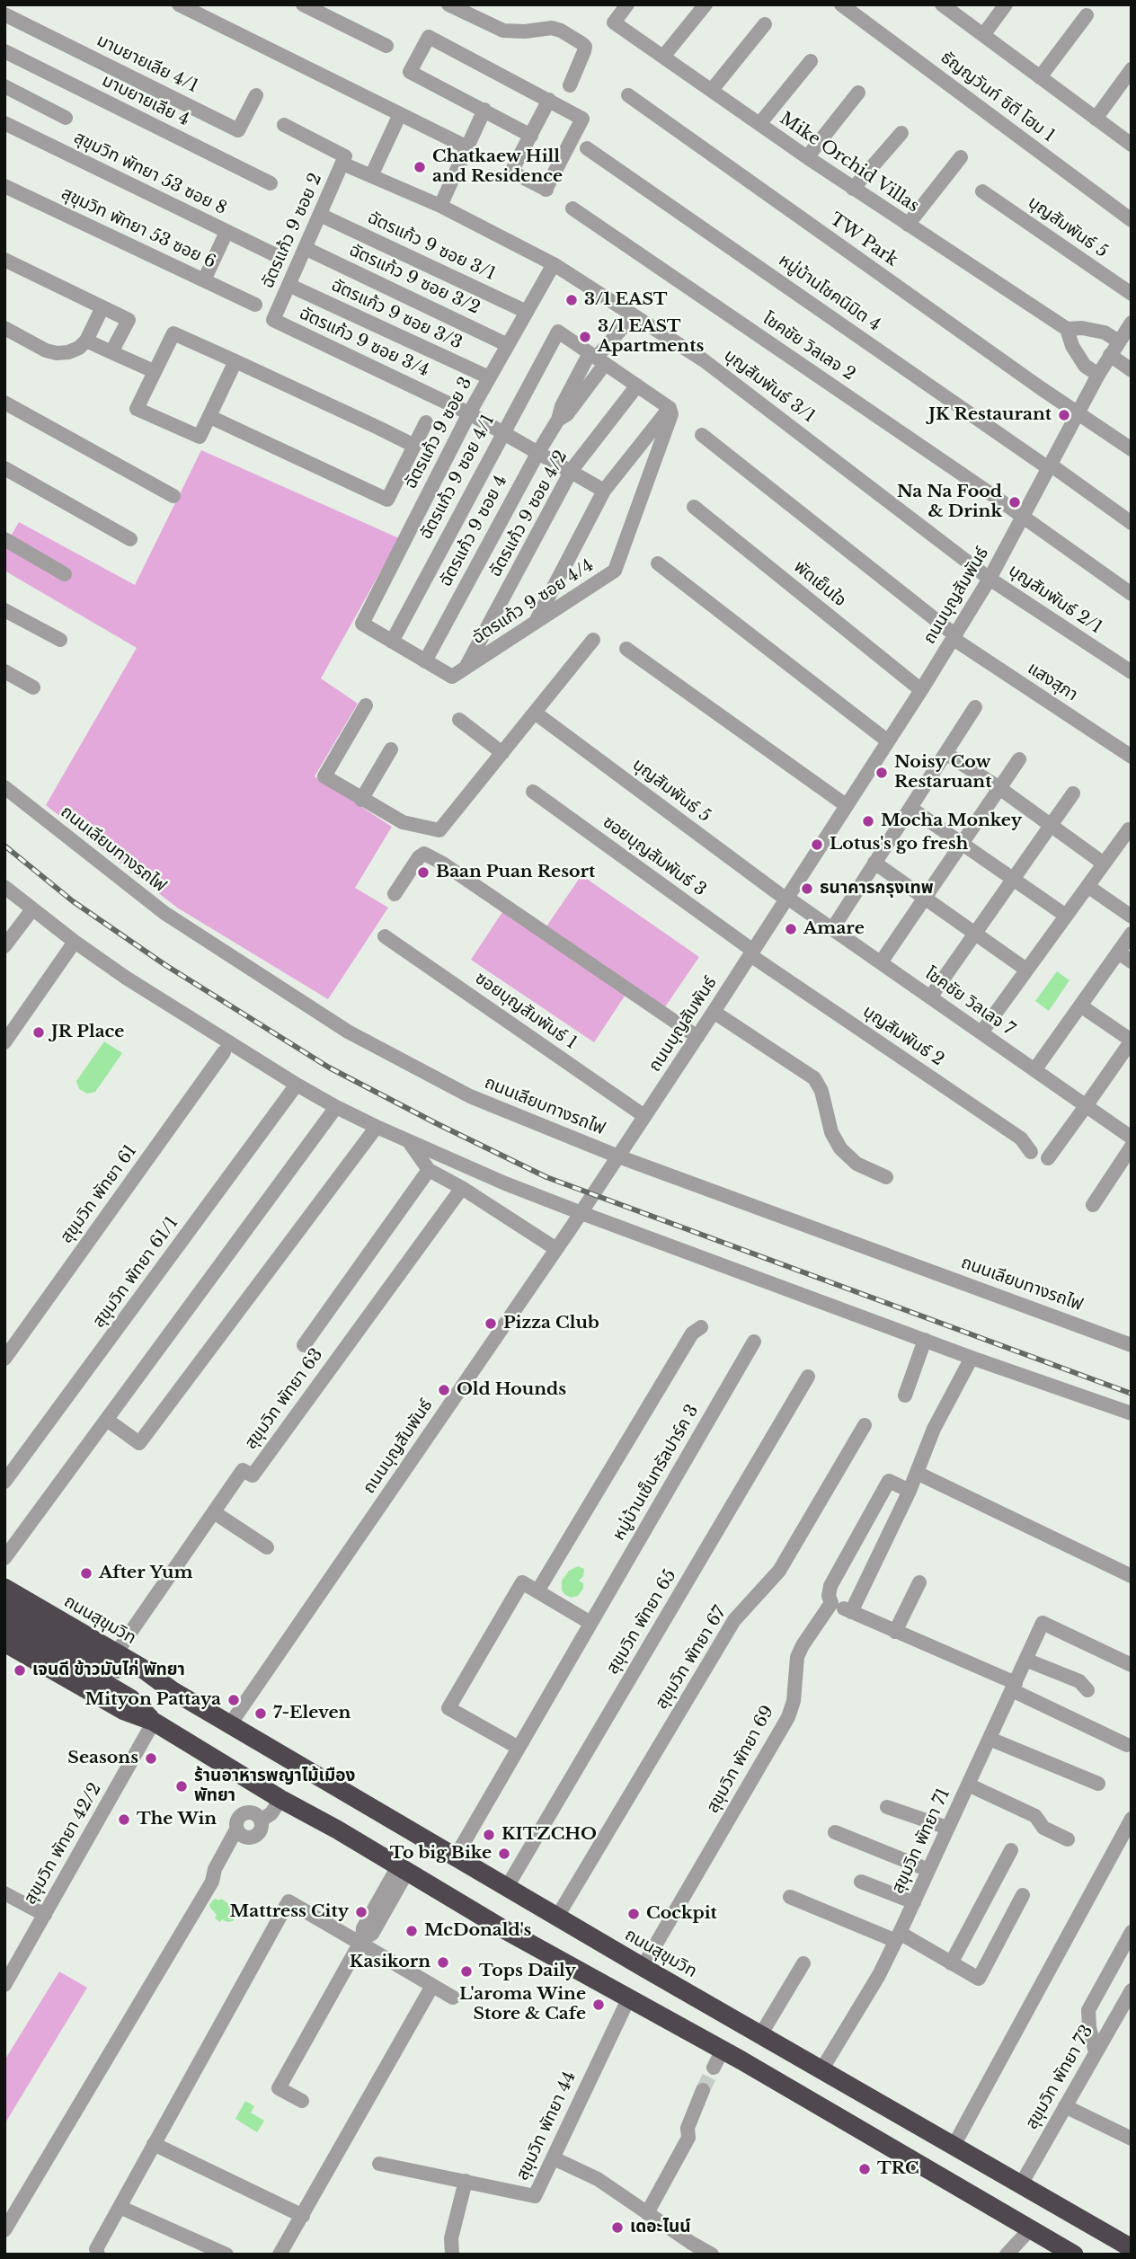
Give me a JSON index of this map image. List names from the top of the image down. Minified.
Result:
{"streets":{"highway":["ถนนสุขุมวิท"],"street":["มาบยายเลีย 4/1","ธัญญวันท์ ซิตี โฮม 1","มาบยายเลีย 4","Mike Orchid Villas","สุขุมวิท พัทยา 53 ซอย 8","บุญสัมพันธ์ 5","สุขุมวิท พัทยา 53 ซอย 6","ฉัตรแก้ว 9 ซอย 2","TW Park","ฉัตรแก้ว 9 ซอย 3/1","ฉัตรแก้ว 9 ซอย 3/2","หมู่บ้านโชคนิมิต 4","ฉัตรแก้ว 9 ซอย 3/3","ฉัตรแก้ว 9 ซอย 3/4","โชคชัย วิลเลจ 2","บุญสัมพันธ์ 3/1","ฉัตรแก้ว 9 ซอย 3","ฉัตรแก้ว 9 ซอย 4/1","ฉัตรแก้ว 9 ซอย 4/2","ฉัตรแก้ว 9 ซอย 4","พัดเย็นใจ","ถนนบุญสัมพันธ์","บุญสัมพันธ์ 2/1","ฉัตรแก้ว 9 ซอย 4/4","แสงสุภา","ถนนเลียบทางรถไฟ","ซอยบุญสัมพันธ์ 3","โชคชัย วิลเลจ 7","ซอยบุญสัมพันธ์ 1","บุญสัมพันธ์ 2","สุขุมวิท พัทยา 61","สุขุมวิท พัทยา 61/1","สุขุมวิท พัทยา 63","หมู่บ้านเซ็นทรัลปาร์ค 3","สุขุมวิท พัทยา 65","สุขุมวิท พัทยา 67","สุขุมวิท พัทยา 69","สุขุมวิท พัทยา 71","สุขุมวิท พัทยา 42/2","สุขุมวิท พัทยา 73","สุขุมวิท พัทยา 44"]},"crossings":[["Mike Orchid Villas","ถนนบุญสัมพันธ์"],["บุญสัมพันธ์ 5","ถนนบุญสัมพันธ์"],["บุญสัมพันธ์ 5","โชคชัย วิลเลจ 7"],["ฉัตรแก้ว 9 ซอย 2","ฉัตรแก้ว 9 ซอย 3/1"],["ฉัตรแก้ว 9 ซอย 2","ฉัตรแก้ว 9 ซอย 3/2"],["ฉัตรแก้ว 9 ซอย 2","ฉัตรแก้ว 9 ซอย 3/3"],["ฉัตรแก้ว 9 ซอย 2","ฉัตรแก้ว 9 ซอย 3/4"],["ฉัตรแก้ว 9 ซอย 2","บุญสัมพันธ์ 3/1"],["TW Park","ถนนบุญสัมพันธ์"],["ฉัตรแก้ว 9 ซอย 3/1","ฉัตรแก้ว 9 ซอย 3"],["ฉัตรแก้ว 9 ซอย 3/2","ฉัตรแก้ว 9 ซอย 3"],["หมู่บ้านโชคนิมิต 4","ถนนบุญสัมพันธ์"],["ฉัตรแก้ว 9 ซอย 3/3","ฉัตรแก้ว 9 ซอย 3"],["ฉัตรแก้ว 9 ซอย 3/4","ฉัตรแก้ว 9 ซอย 3"],["ฉัตรแก้ว 9 ซอย 3/4","ฉัตรแก้ว 9 ซอย 4/1"],["ฉัตรแก้ว 9 ซอย 3/4","ฉัตรแก้ว 9 ซอย 4/2"],["ฉัตรแก้ว 9 ซอย 3/4","ฉัตรแก้ว 9 ซอย 4"],["โชคชัย วิลเลจ 2","ถนนบุญสัมพันธ์"],["บุญสัมพันธ์ 3/1","ฉัตรแก้ว 9 ซอย 3"],["บุญสัมพันธ์ 3/1","ฉัตรแก้ว 9 ซอย 4"],["บุญสัมพันธ์ 3/1","ถนนบุญสัมพันธ์"],["บุญสัมพันธ์ 3/1","บุญสัมพันธ์ 2/1"],["ฉัตรแก้ว 9 ซอย 3","ฉัตรแก้ว 9 ซอย 4/1"],["ฉัตรแก้ว 9 ซอย 4/1","ฉัตรแก้ว 9 ซอย 4"],["ฉัตรแก้ว 9 ซอย 4/2","ฉัตรแก้ว 9 ซอย 4/4"],["พัดเย็นใจ","ถนนบุญสัมพันธ์"],["ถนนบุญสัมพันธ์","บุญสัมพันธ์ 2/1"],["ถนนบุญสัมพันธ์","แสงสุภา"],["ถนนบุญสัมพันธ์","ถนนเลียบทางรถไฟ"],["ถนนบุญสัมพันธ์","ซอยบุญสัมพันธ์ 3"],["ถนนบุญสัมพันธ์","โชคชัย วิลเลจ 7"],["ถนนบุญสัมพันธ์","ซอยบุญสัมพันธ์ 1"],["ถนนบุญสัมพันธ์","บุญสัมพันธ์ 2"],["ถนนบุญสัมพันธ์","ถนนสุขุมวิท"],["ซอยบุญสัมพันธ์ 3","บุญสัมพันธ์ 2"],["สุขุมวิท พัทยา 63","ถนนสุขุมวิท"],["หมู่บ้านเซ็นทรัลปาร์ค 3","ถนนสุขุมวิท"],["ถนนสุขุมวิท","สุขุมวิท พัทยา 65"],["ถนนสุขุมวิท","สุขุมวิท พัทยา 67"],["ถนนสุขุมวิท","สุขุมวิท พัทยา 69"],["ถนนสุขุมวิท","สุขุมวิท พัทยา 71"],["ถนนสุขุมวิท","สุขุมวิท พัทยา 73"]],"places":["Chatkaew Hill and Residence","3/1 EAST","3/1 EAST Apartments","JK Restaurant","Na Na Food & Drink","Noisy Cow Restaruant","Mocha Monkey","Lotus's go fresh","Baan Puan Resort","ธนาคารกรุงเทพ","Amare","JR Place","Pizza Club","Old Hounds","After Yum","เจนดี ข้าวมันไก่ พัทยา","Mityon Pattaya","7-Eleven","Seasons","ร้านอาหารพญาไม้เมือง พัทยา","The Win","KITZCHO","To big Bike","Mattress City","Cockpit","McDonald's","Kasikorn","Tops Daily","L'aroma Wine Store & Cafe","TRC","เดอะไนน์"]}
